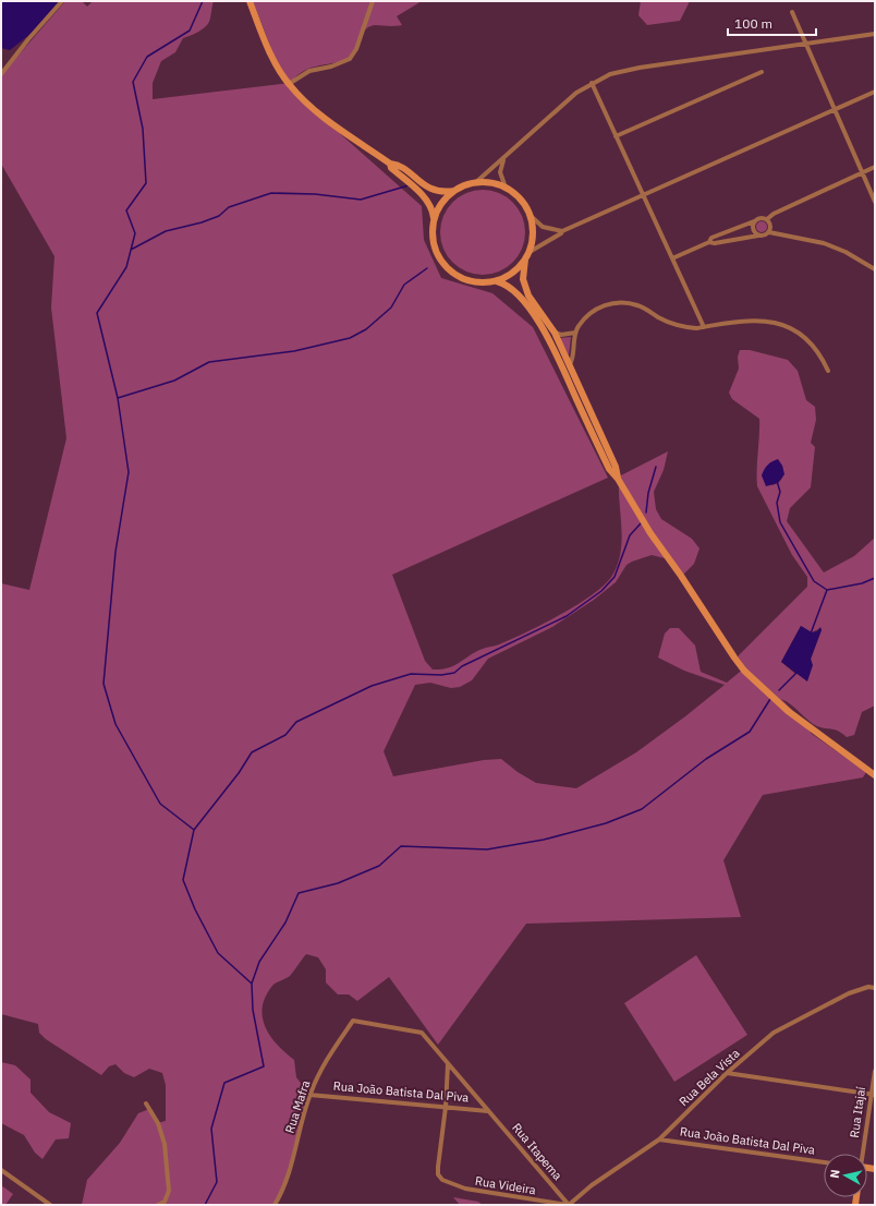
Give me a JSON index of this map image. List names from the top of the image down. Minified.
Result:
{"streets":{"street":["Rua Bela Vista","Rua João Batista Dal Piva","Rua Mafra","Rua Itajaí","Rua Itapema","Rua Videira"]},"crossings":[["Rua Bela Vista","Rua João Batista Dal Piva"],["Rua Bela Vista","Rua Itapema"],["Rua Bela Vista","Rua Videira"],["Rua João Batista Dal Piva","Rua Mafra"],["Rua João Batista Dal Piva","Rua Itapema"],["Rua João Batista Dal Piva","Rua Videira"],["Rua Mafra","Rua Itapema"],["Rua Itapema","Rua Videira"]],"scale_bar":"100 m","north":"left"}
